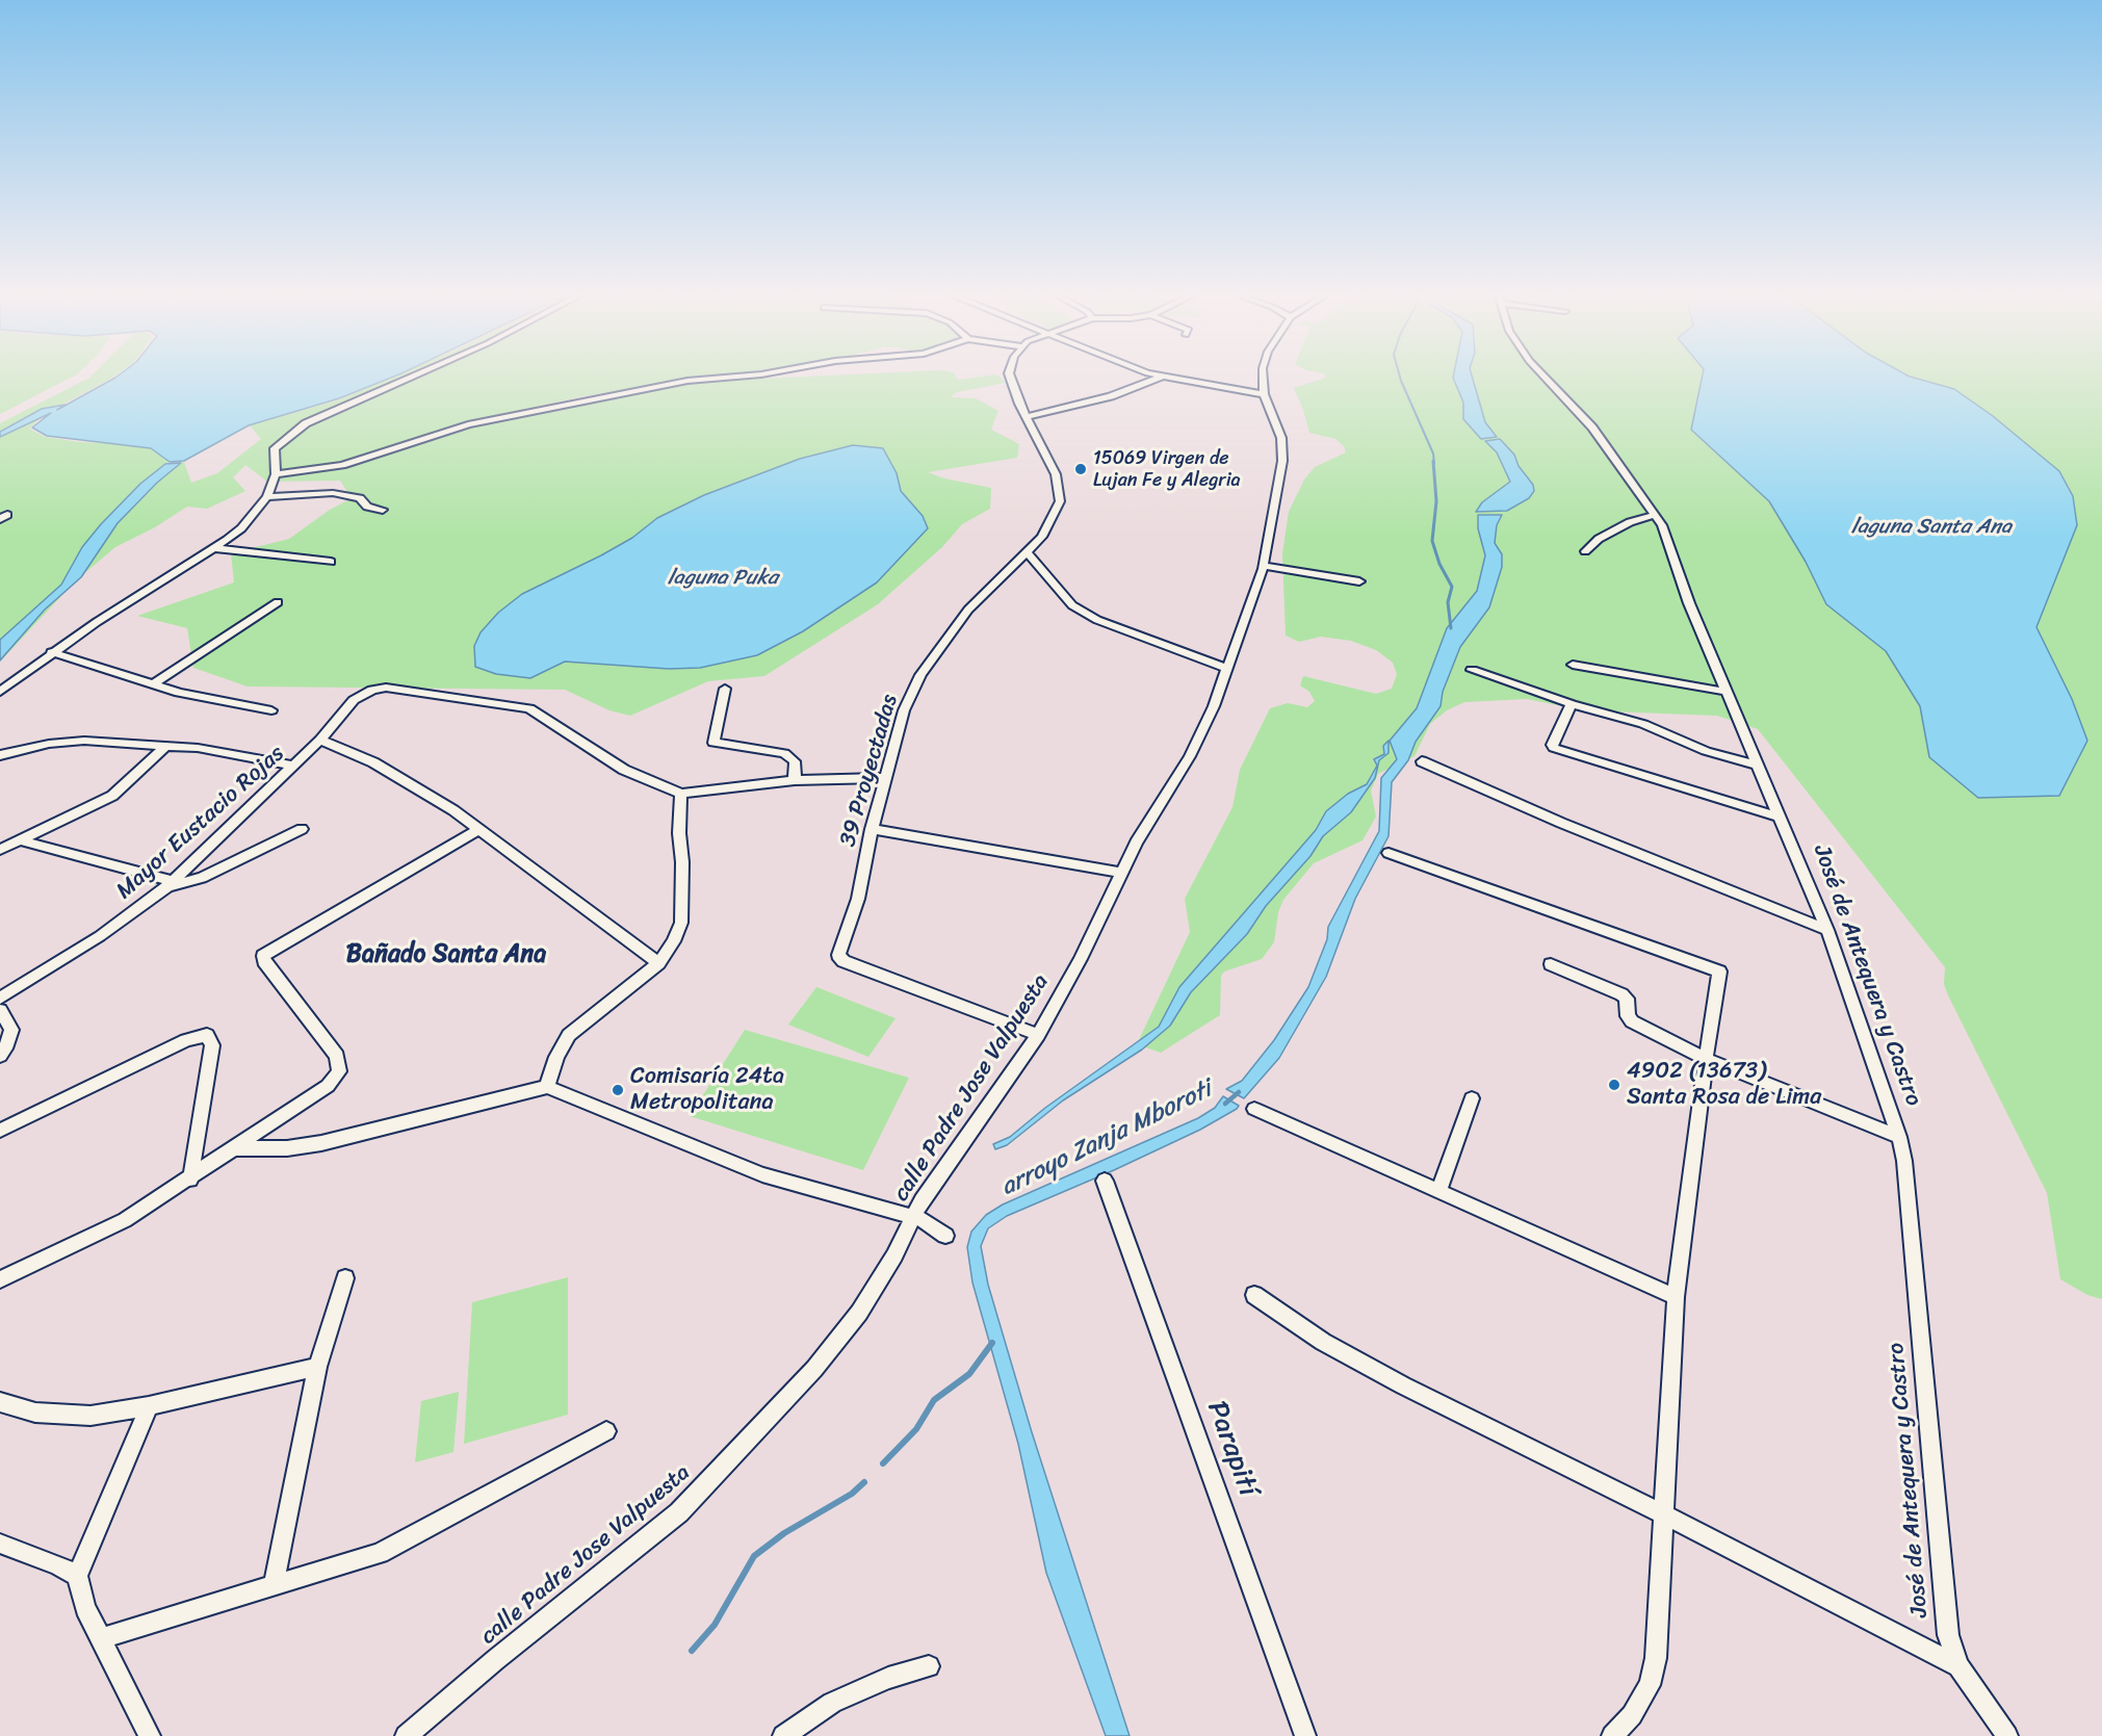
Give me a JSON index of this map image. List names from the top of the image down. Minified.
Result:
{"streets":{"street":["39 Proyectadas","Mayor Eustacio Rojas","José de Antequera y Castro","calle Padre Jose Valpuesta","Parapití"]},"crossings":[["39 Proyectadas","calle Padre Jose Valpuesta"]],"districts":["Bañado Santa Ana"],"water":["laguna Santa Ana","laguna Puka","arroyo Zanja Mboroti"],"places":["15069 Virgen de Lujan Fe y Alegria","4902 (13673) Santa Rosa de Lima","Comisaría 24ta Metropolitana"]}
